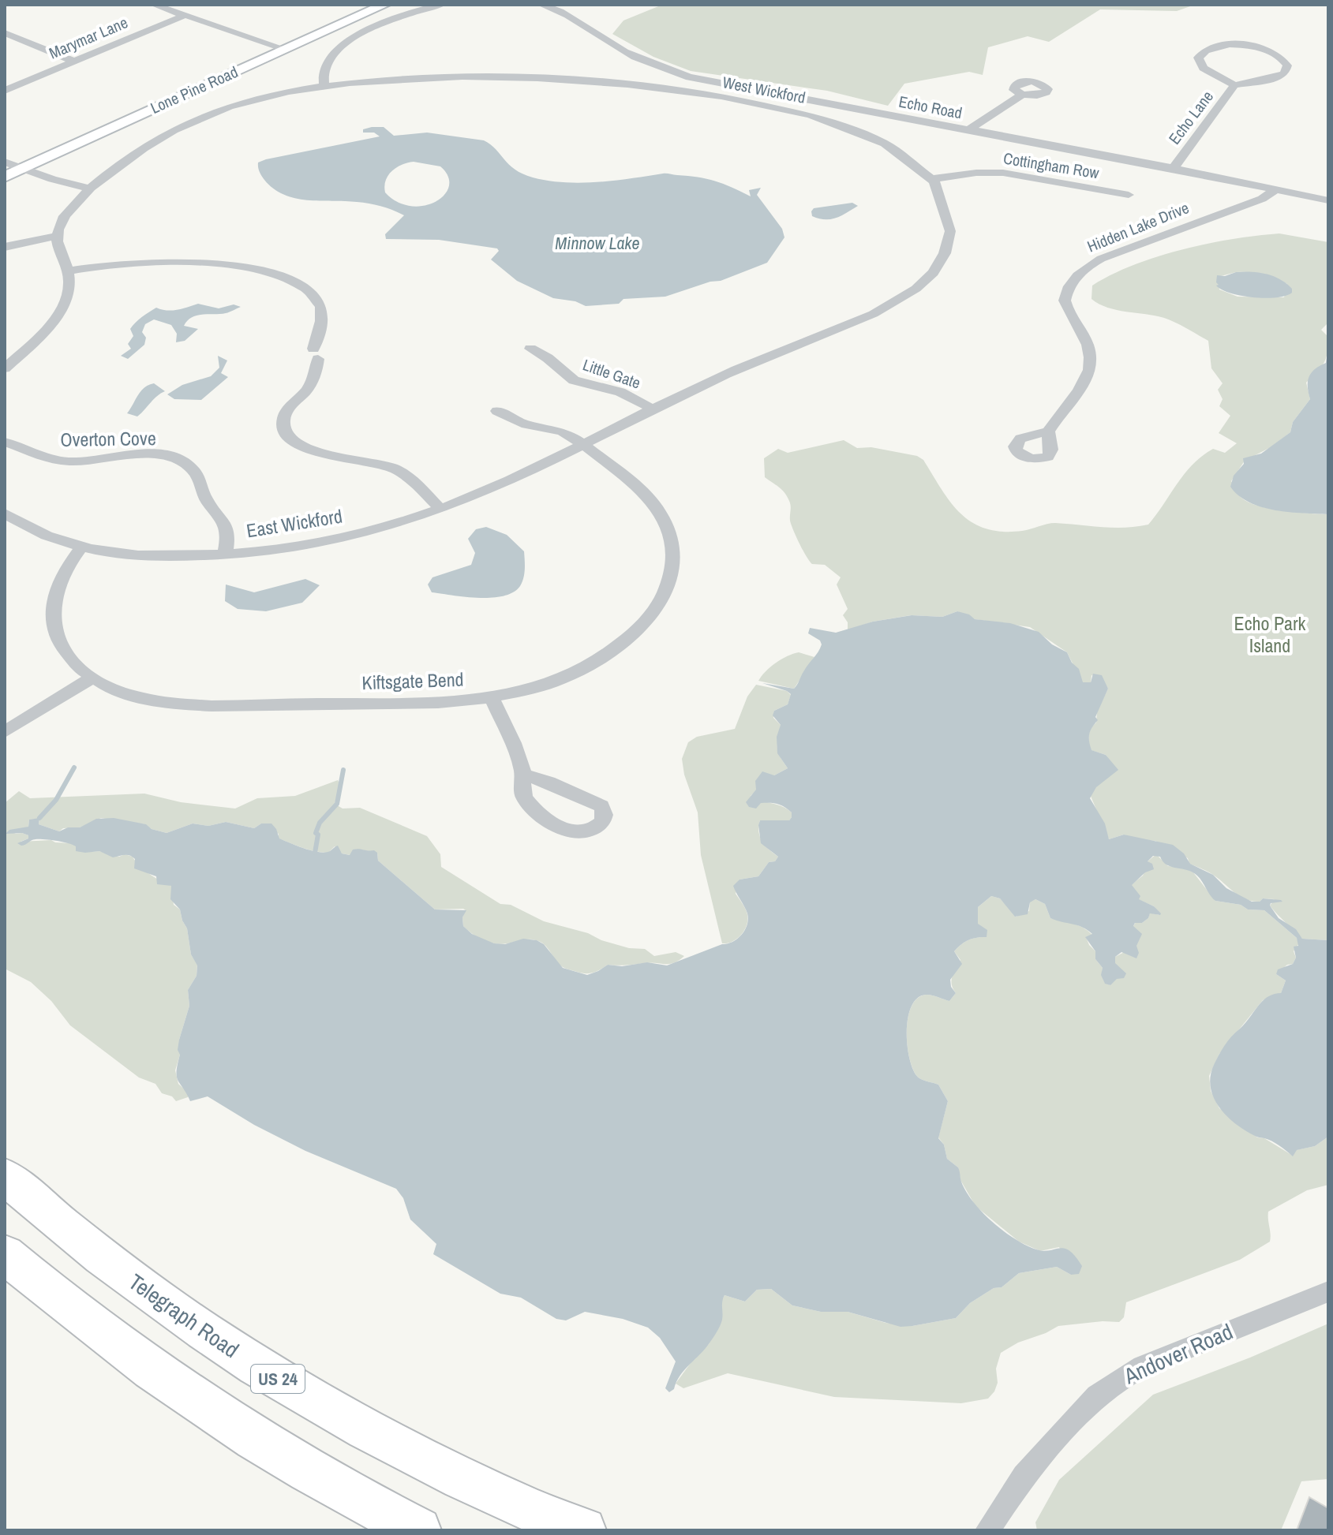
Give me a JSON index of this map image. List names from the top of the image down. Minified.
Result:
{"streets":{"highway":["Telegraph Road","US 24"],"street":["Marymar Lane","Lone Pine Road","West Wickford","Echo Road","Echo Lane","Cottingham Row","Hidden Lake Drive","Little Gate","Overton Cove","East Wickford","Kiftsgate Bend","Andover Road"]},"crossings":[["West Wickford","Cottingham Row"],["West Wickford","Little Gate"],["West Wickford","East Wickford"],["West Wickford","Kiftsgate Bend"],["Echo Road","Echo Lane"],["Echo Road","Hidden Lake Drive"],["Overton Cove","East Wickford"],["East Wickford","Kiftsgate Bend"]],"water":["Minnow Lake"],"parks":["Echo Park Island"]}
